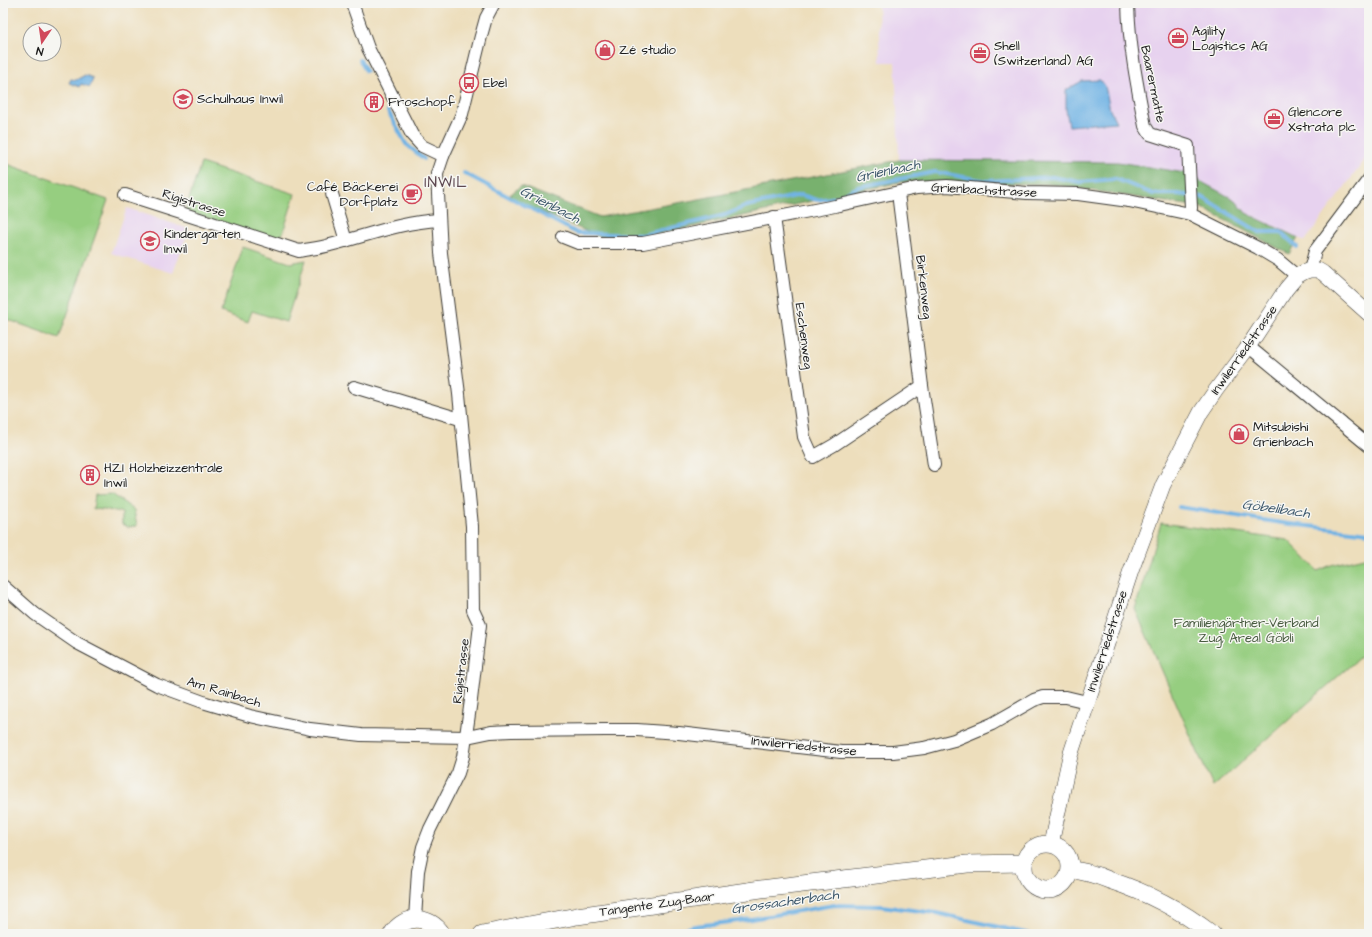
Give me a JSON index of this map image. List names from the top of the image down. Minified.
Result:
{"streets":{"main road":["Tangente Zug-Baar"],"street":["Baarermatte","Grienbachstrasse","Rigistrasse","Birkenweg","Eschenweg","Inwilerriedstrasse","Am Rainbach"]},"crossings":[["Baarermatte","Grienbachstrasse"],["Grienbachstrasse","Birkenweg"],["Grienbachstrasse","Eschenweg"],["Grienbachstrasse","Inwilerriedstrasse"],["Rigistrasse","Inwilerriedstrasse"],["Rigistrasse","Am Rainbach"],["Birkenweg","Eschenweg"],["Inwilerriedstrasse","Am Rainbach"]],"districts":["INWIL"],"water":["Grienbach","Göbelibach","Grossacherbach"],"parks":["Familiengärtner-Verband Zug, Areal Göbli"],"places":{"office":["Agility Logistics AG","Shell (Switzerland) AG","Glencore Xstrata plc"],"shop":["Zé studio","Mitsubishi Grienbach"],"bus stop":["Ebel"],"school or university":["Schulhaus Inwil","Kindergarten Inwil"],"building":["Froschopf","HZI Holzheizzentrale Inwil"],"cafe":["Café Bäckerei Dorfplatz"]},"north":"bottom"}
